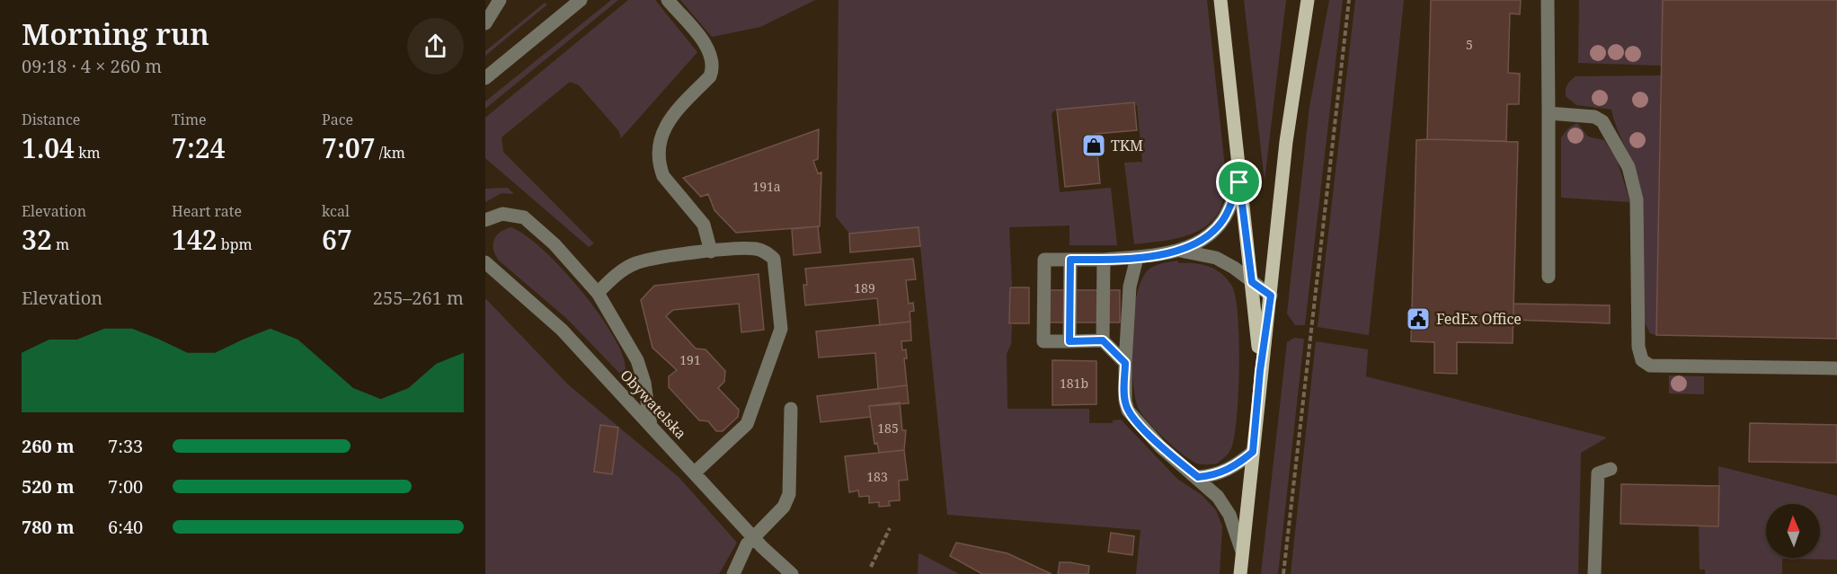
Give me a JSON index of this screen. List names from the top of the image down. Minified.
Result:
{"streets":{"street":["Obywatelska"]},"places":{"shop":["TKM"],"public building":["FedEx Office"]},"house_numbers":["5","191a","189","191","181b","185","183"],"north":"top","page":{"heading":["Morning run","09:18 · 4 × 260 m"],"stats":[["Distance","1.04 km"],["Time","7:24"],["Pace","7:07 /km"],["Elevation","32 m"],["Heart rate","142 bpm"],["kcal","67"]],"chart":["Elevation","255–261 m"],"list":[{"name":"260 m","note":"7:33"},{"name":"520 m","note":"7:00"},{"name":"780 m","note":"6:40"}]}}
